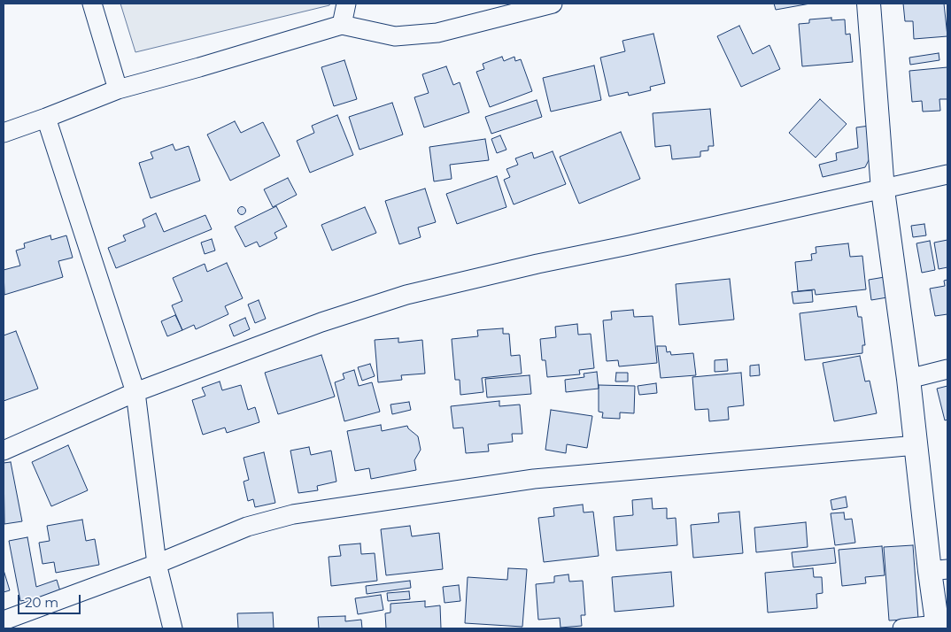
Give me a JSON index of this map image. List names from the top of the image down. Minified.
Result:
{"scale_bar":"20 m"}
